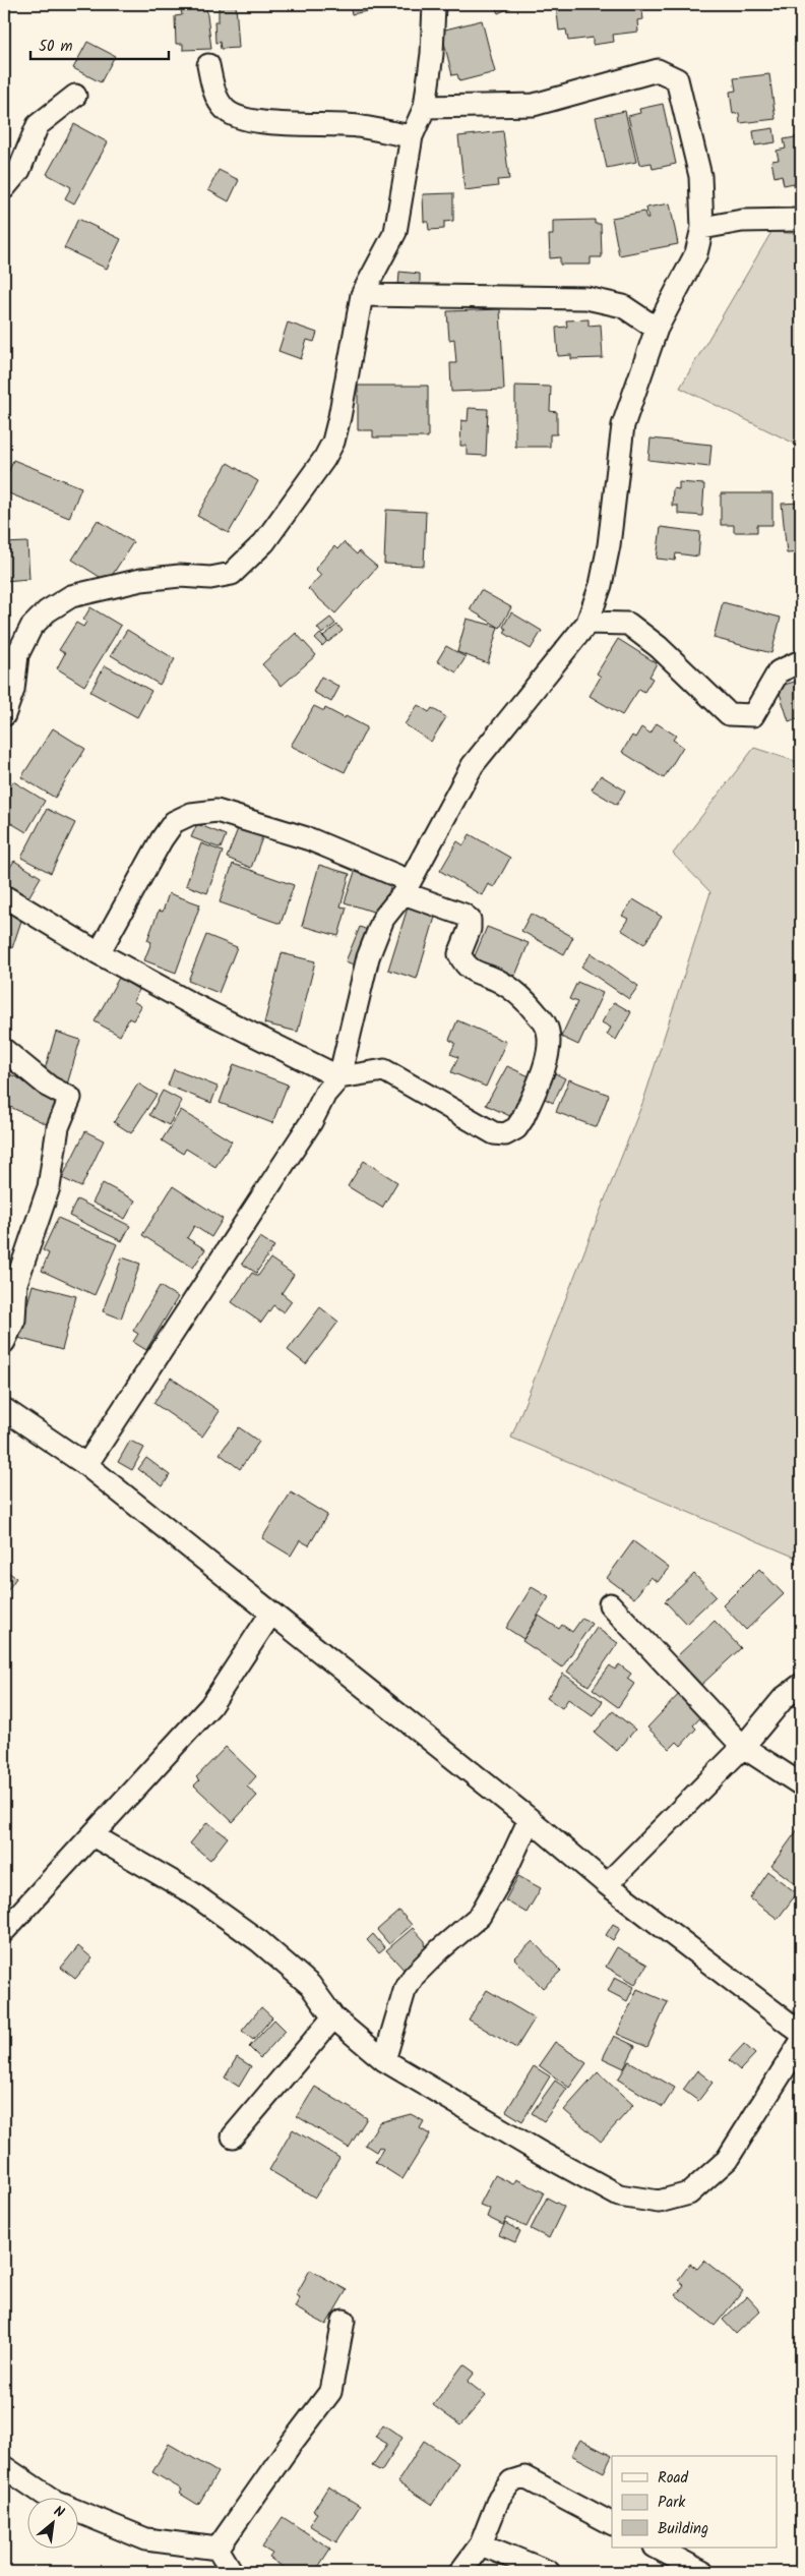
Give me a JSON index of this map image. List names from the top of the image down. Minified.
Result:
{"legend":["Road","Park","Building"],"scale_bar":"50 m","north":"top right"}
